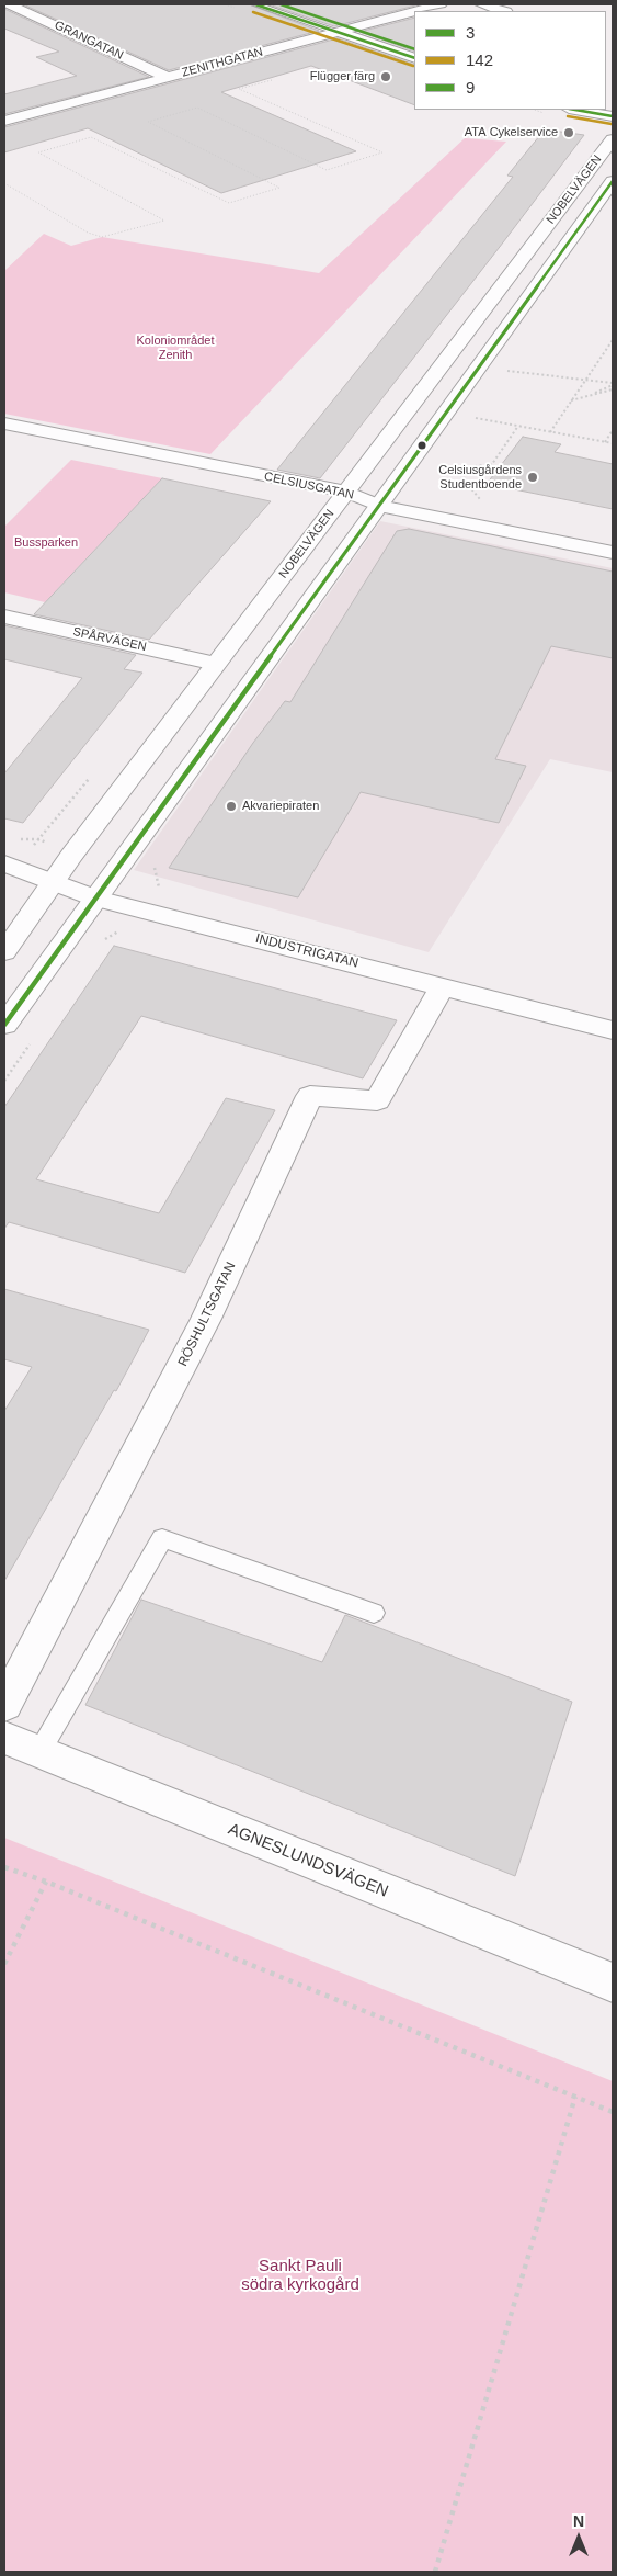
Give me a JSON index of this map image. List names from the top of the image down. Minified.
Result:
{"streets":{"street":["GRANGATAN","ZENITHGATAN","NOBELVÄGEN","CELSIUSGATAN","SPÅRVÄGEN","INDUSTRIGATAN","RÖSHULTSGATAN","AGNESLUNDSVÄGEN"]},"crossings":[["GRANGATAN","ZENITHGATAN"],["NOBELVÄGEN","CELSIUSGATAN"],["NOBELVÄGEN","SPÅRVÄGEN"],["NOBELVÄGEN","INDUSTRIGATAN"],["INDUSTRIGATAN","RÖSHULTSGATAN"]],"parks":["Koloniområdet Zenith","Bussparken","Sankt Pauli södra kyrkogård"],"places":["Flügger färg","ATA Cykelservice","Celsiusgårdens Studentboende","Akvariepiraten"],"lines":["transit line 3","transit line 9","transit line 142"],"legend":["3","142","9"],"north":"top"}
